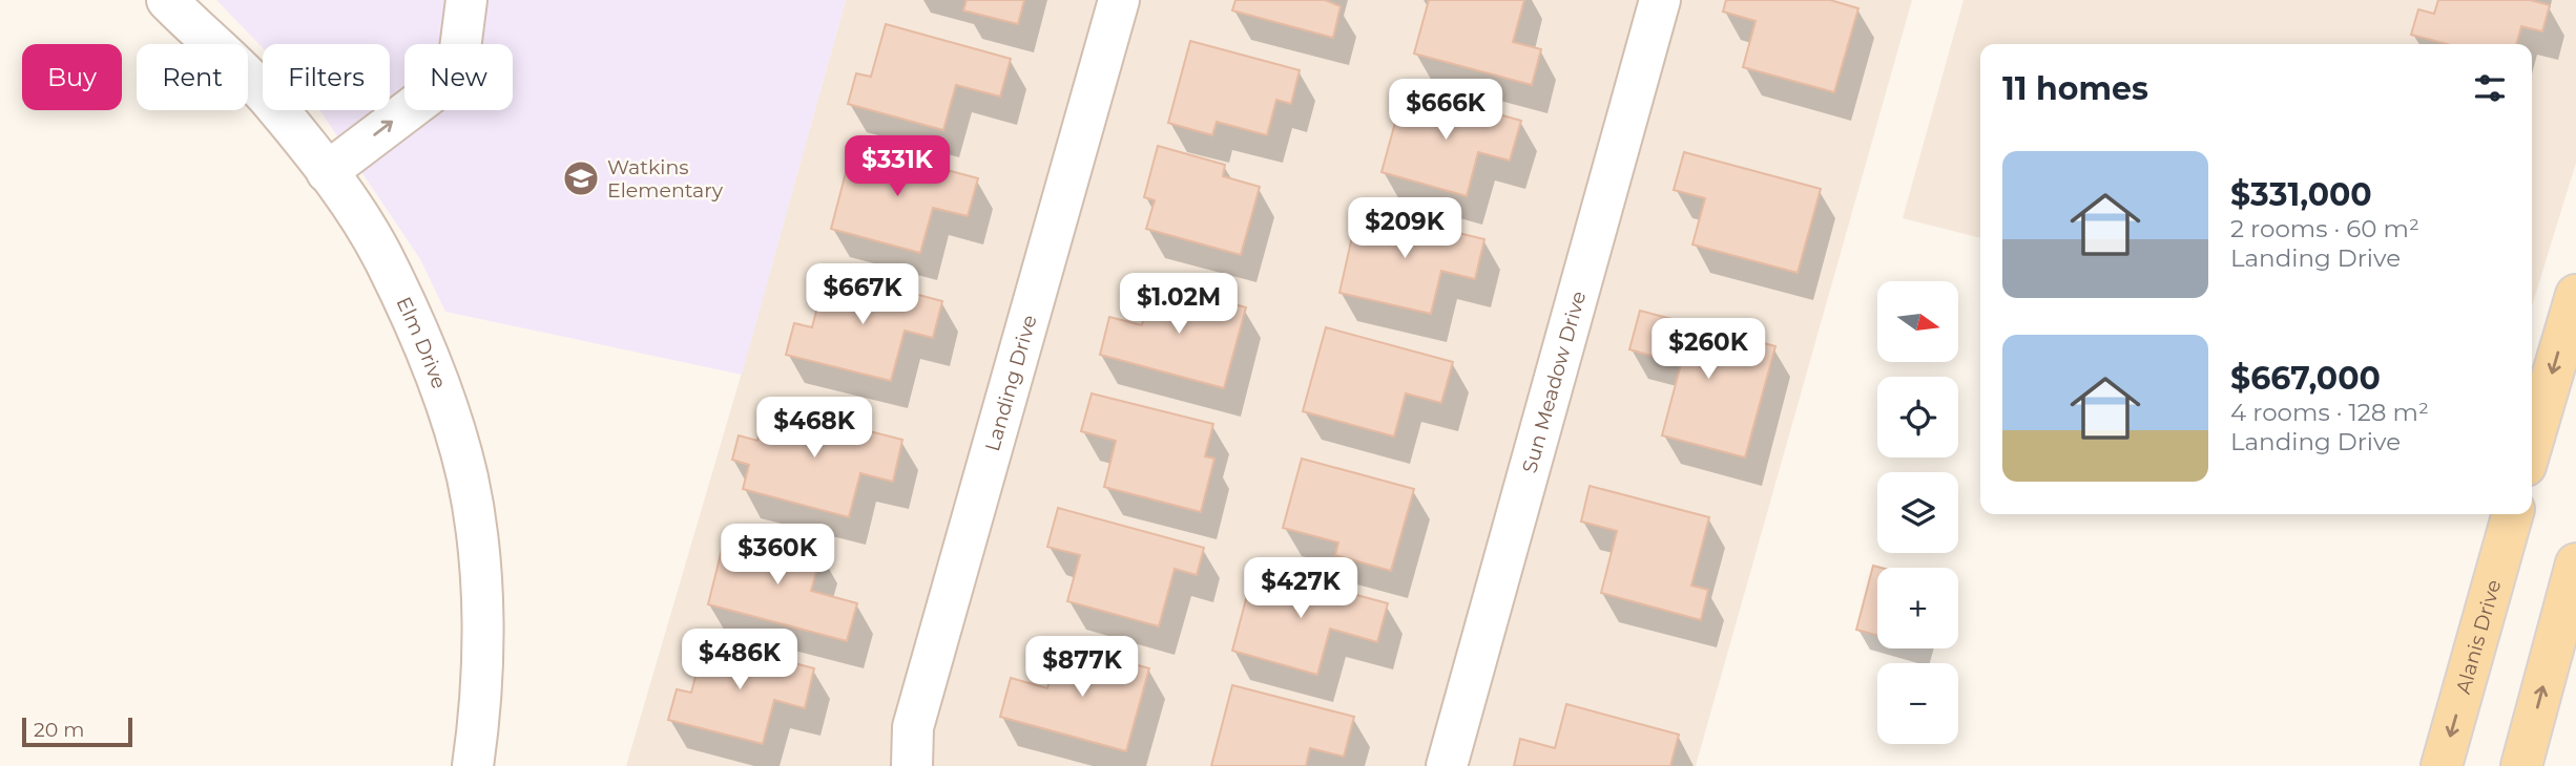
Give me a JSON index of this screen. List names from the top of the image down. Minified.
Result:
{"streets":{"main road":["Alanis Drive"],"street":["Elm Drive","Landing Drive","Sun Meadow Drive"]},"places":{"school or university":["Watkins Elementary"]},"scale_bar":"20 m","north":"right","page":{"chip":["Buy","Rent","Filters","New"],"heading":"11 homes","price":["$666K","$331K","$209K","$667K","$1.02M","$260K","$468K","$360K","$427K","$486K","$877K"],"list":[{"name":"$331,000","note":"2 rooms · 60 m² · Landing Drive"},{"name":"$667,000","note":"4 rooms · 128 m² · Landing Drive"}],"map_buttons":["+","−"],"scale":"20 m"}}
